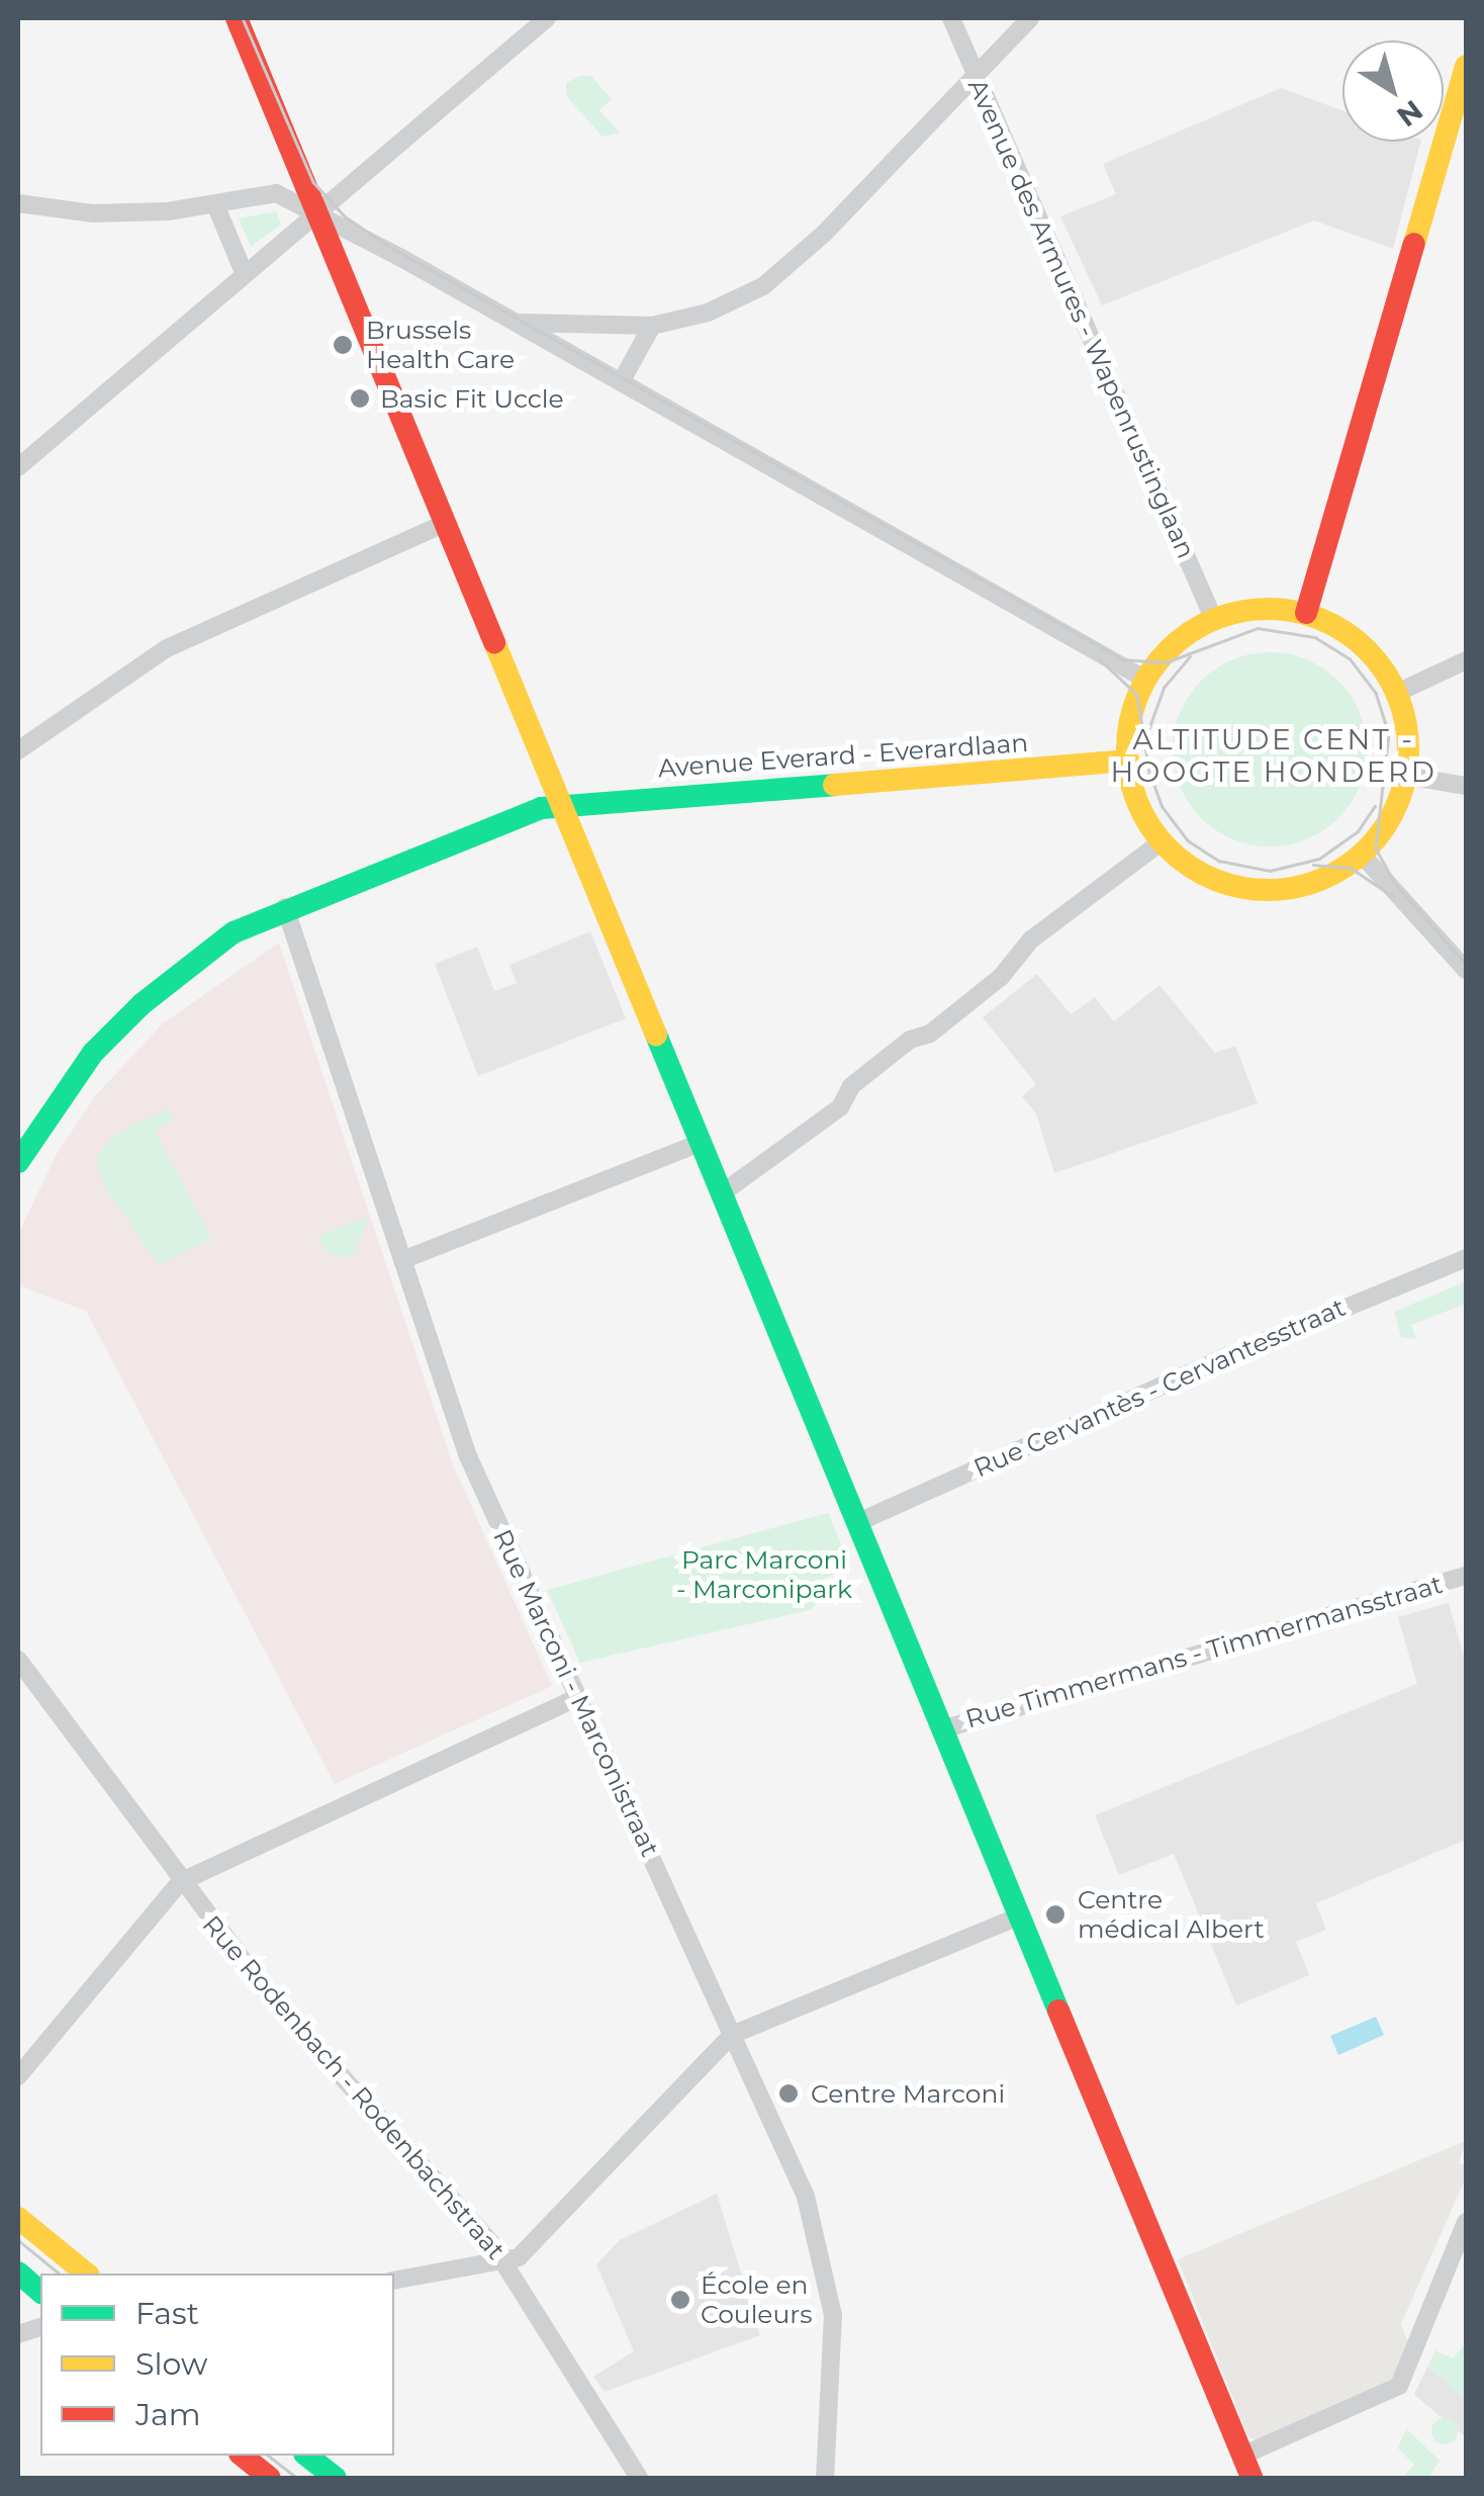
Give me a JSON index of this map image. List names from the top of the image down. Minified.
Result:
{"streets":{"main road":["Avenue Everard - Everardlaan"],"street":["Avenue des Armures - Wapenrustinglaan","Rue Cervantès - Cervantesstraat","Rue Timmermans - Timmermansstraat","Rue Marconi - Marconistraat","Rue Rodenbach - Rodenbachstraat"]},"crossings":[["Avenue des Armures - Wapenrustinglaan","Avenue Everard - Everardlaan"],["Avenue Everard - Everardlaan","Rue Marconi - Marconistraat"]],"districts":["ALTITUDE CENT - HOOGTE HONDERD"],"parks":["Parc Marconi - Marconipark"],"places":["Brussels Health Care","Basic Fit Uccle","Centre médical Albert","Centre Marconi","École en Couleurs"],"legend":["Fast","Slow","Jam"],"north":"bottom right"}
